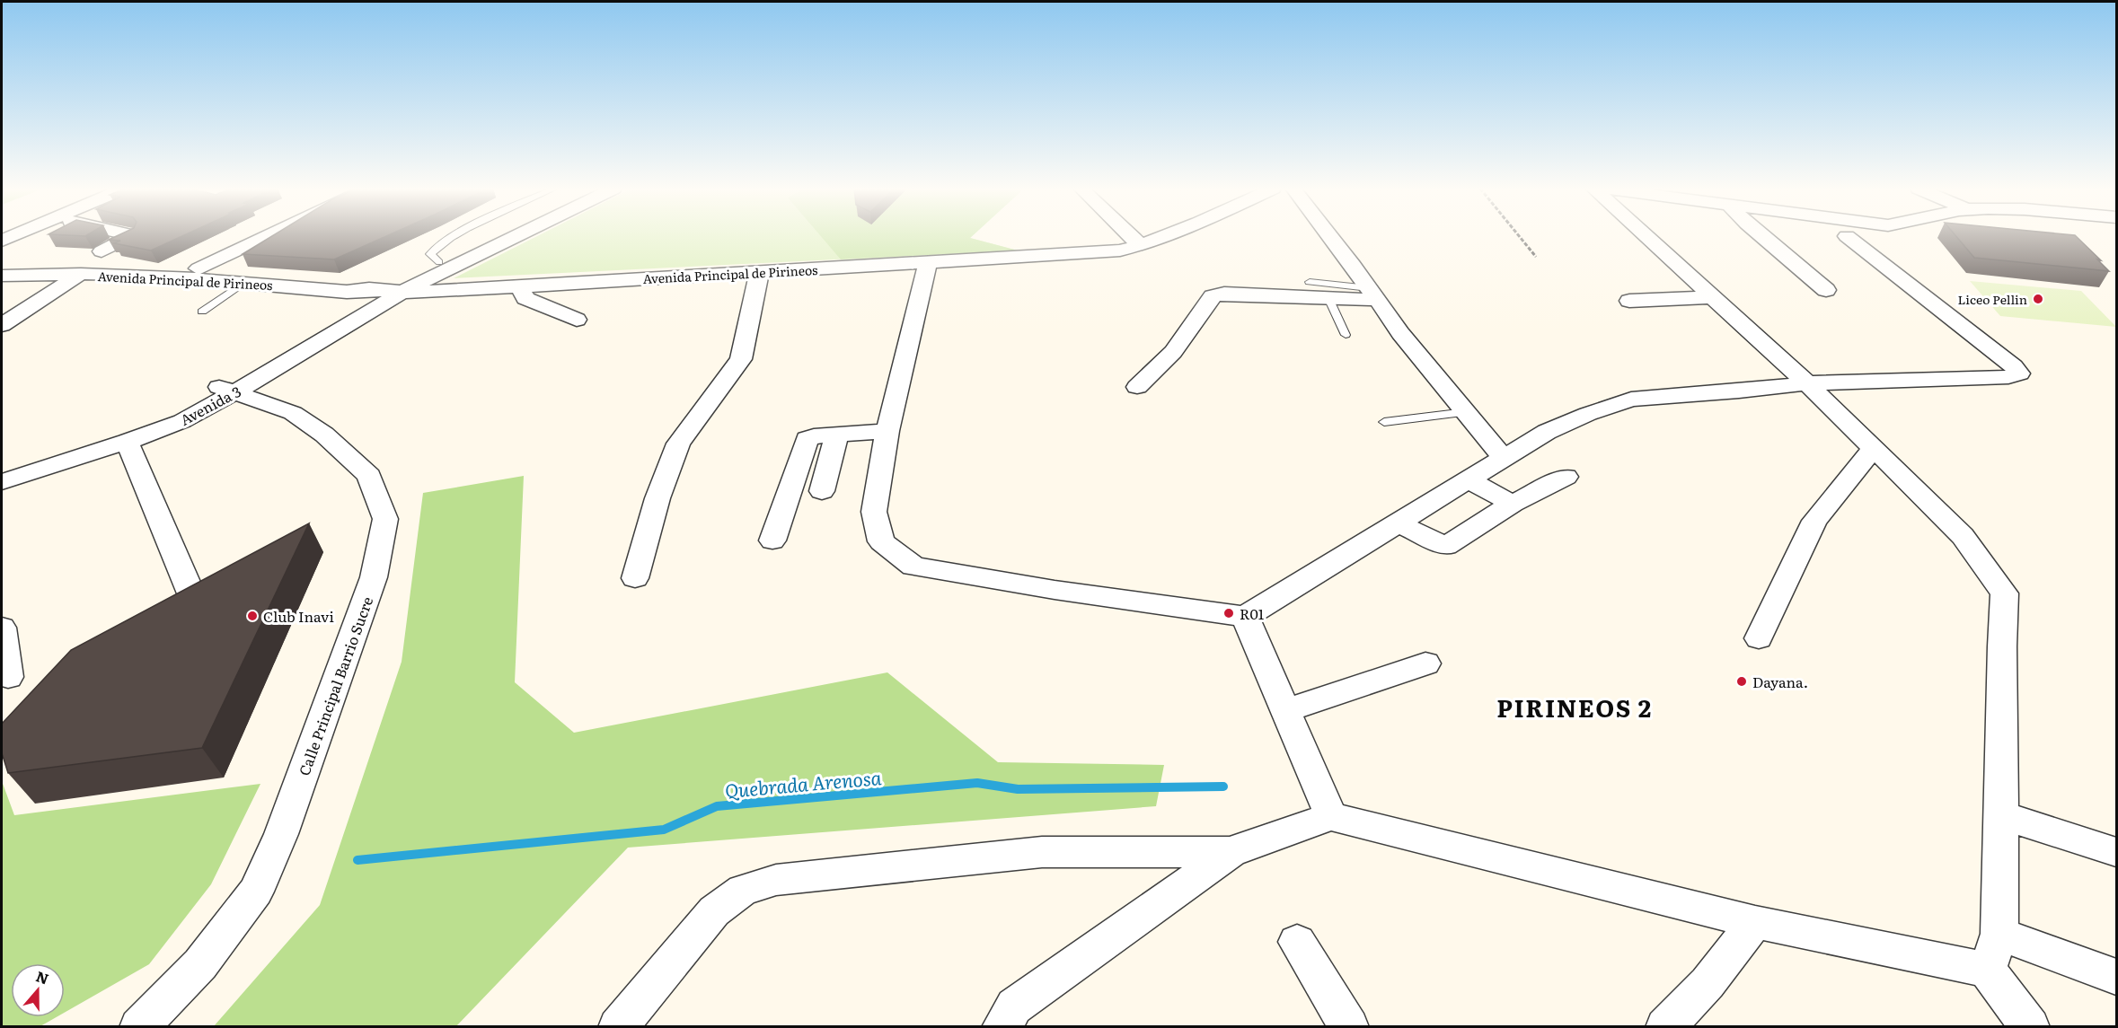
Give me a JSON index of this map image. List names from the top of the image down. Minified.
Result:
{"streets":{"street":["Avenida Principal de Pirineos","Avenida 3","Calle Principal Barrio Sucre"]},"crossings":[["Avenida Principal de Pirineos","Avenida 3"],["Avenida 3","Calle Principal Barrio Sucre"]],"districts":["PIRINEOS 2"],"water":["Quebrada Arenosa"],"places":["Liceo Pellin","R01","Club Inavi","Dayana."],"north":"top"}
